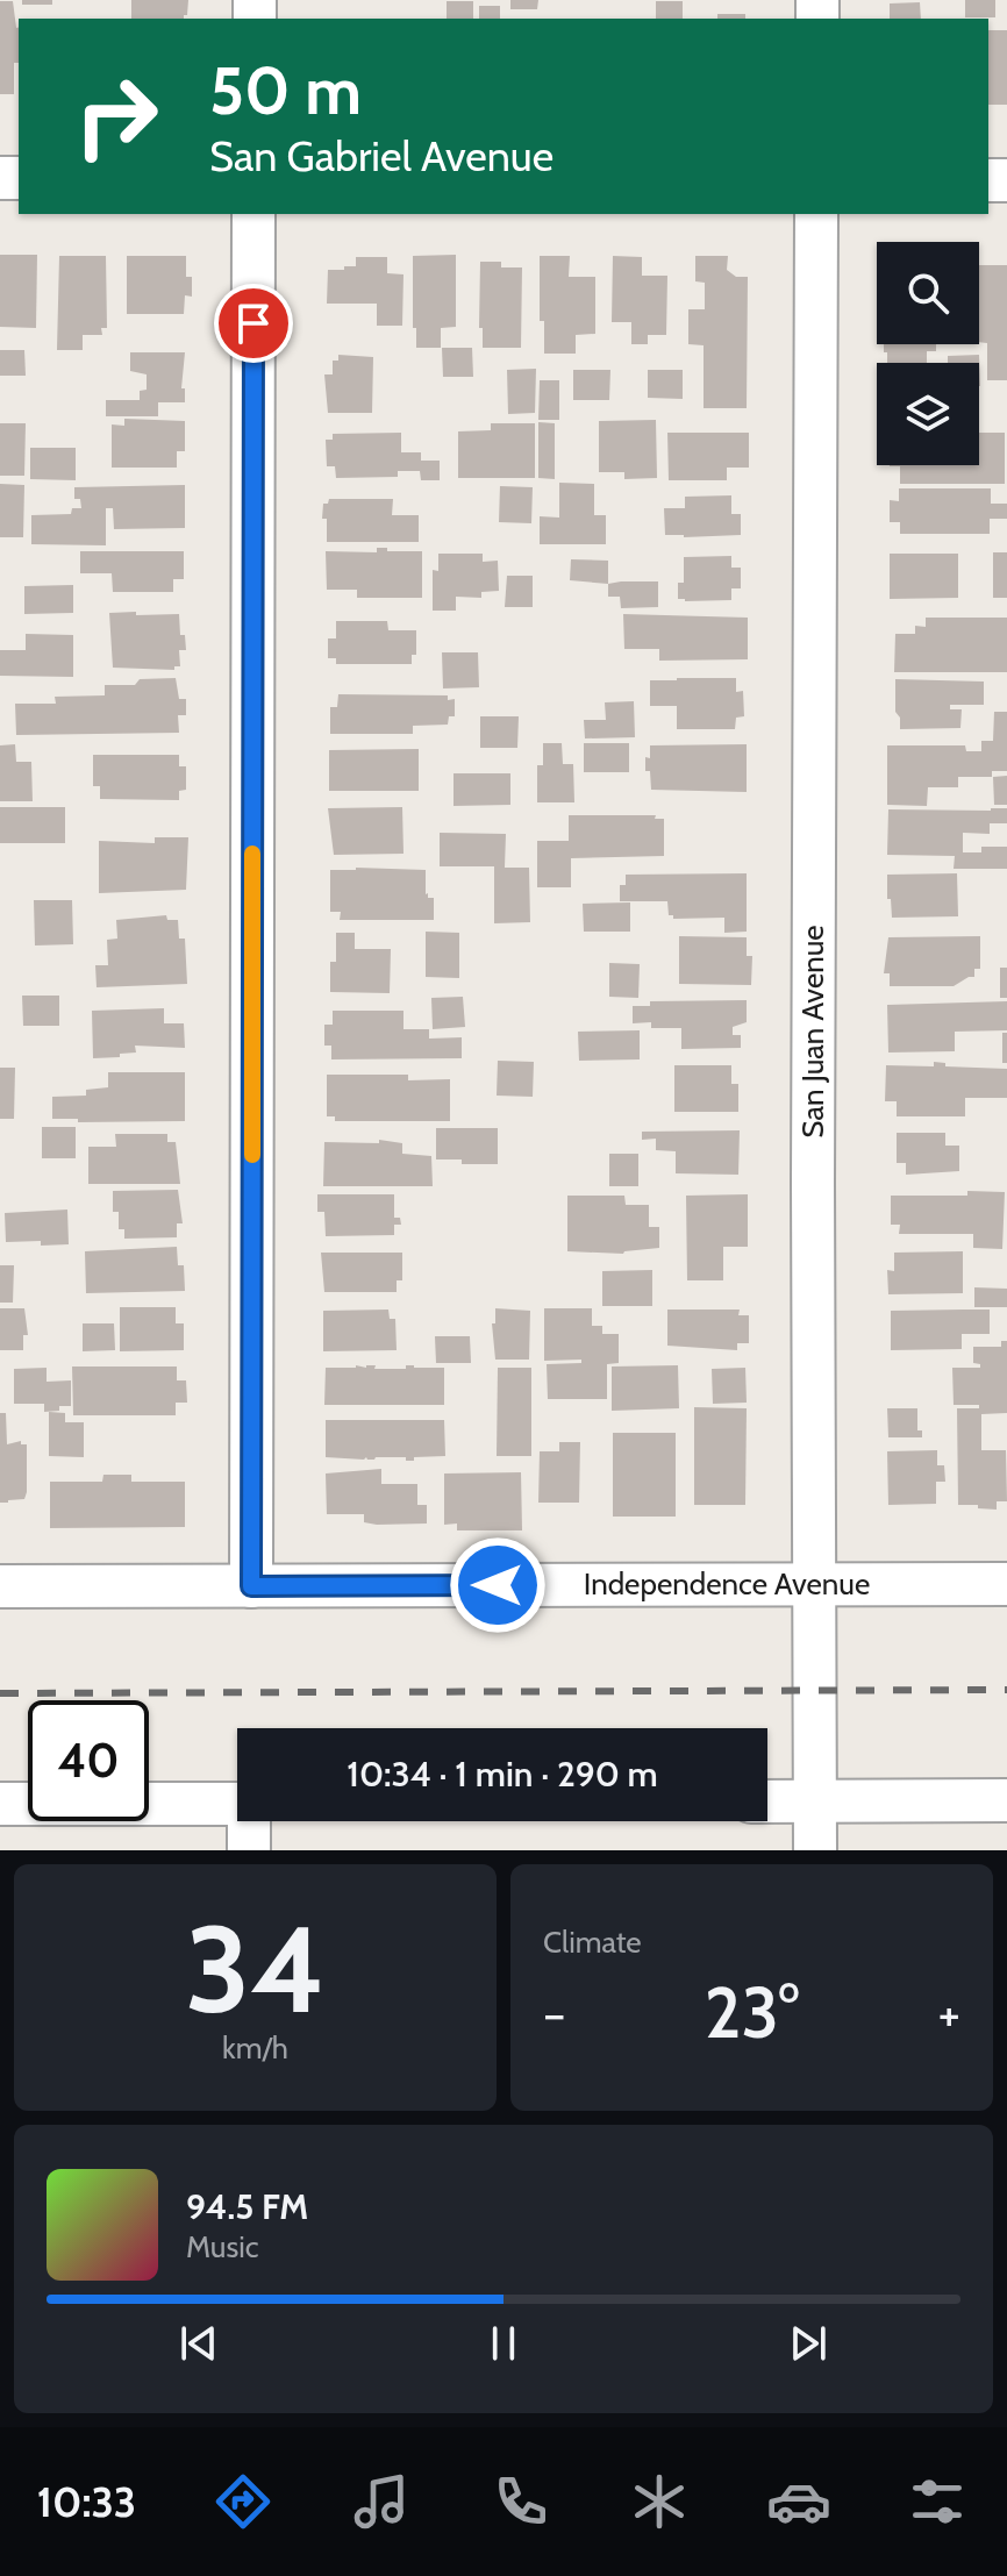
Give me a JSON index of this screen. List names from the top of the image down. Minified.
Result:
{"streets":{"street":["San Juan Avenue","Independence Avenue"]},"crossings":[["San Juan Avenue","Independence Avenue"]],"page":{"turn":["50 m","San Gabriel Avenue"],"limit":"40","trip":"10:34 · 1 min · 290 m","tile":[["34","km/h"],"Climate"],"heat":["−","23°","+"],"song":["94.5 FM","Music"],"tabs":"10:33"}}
